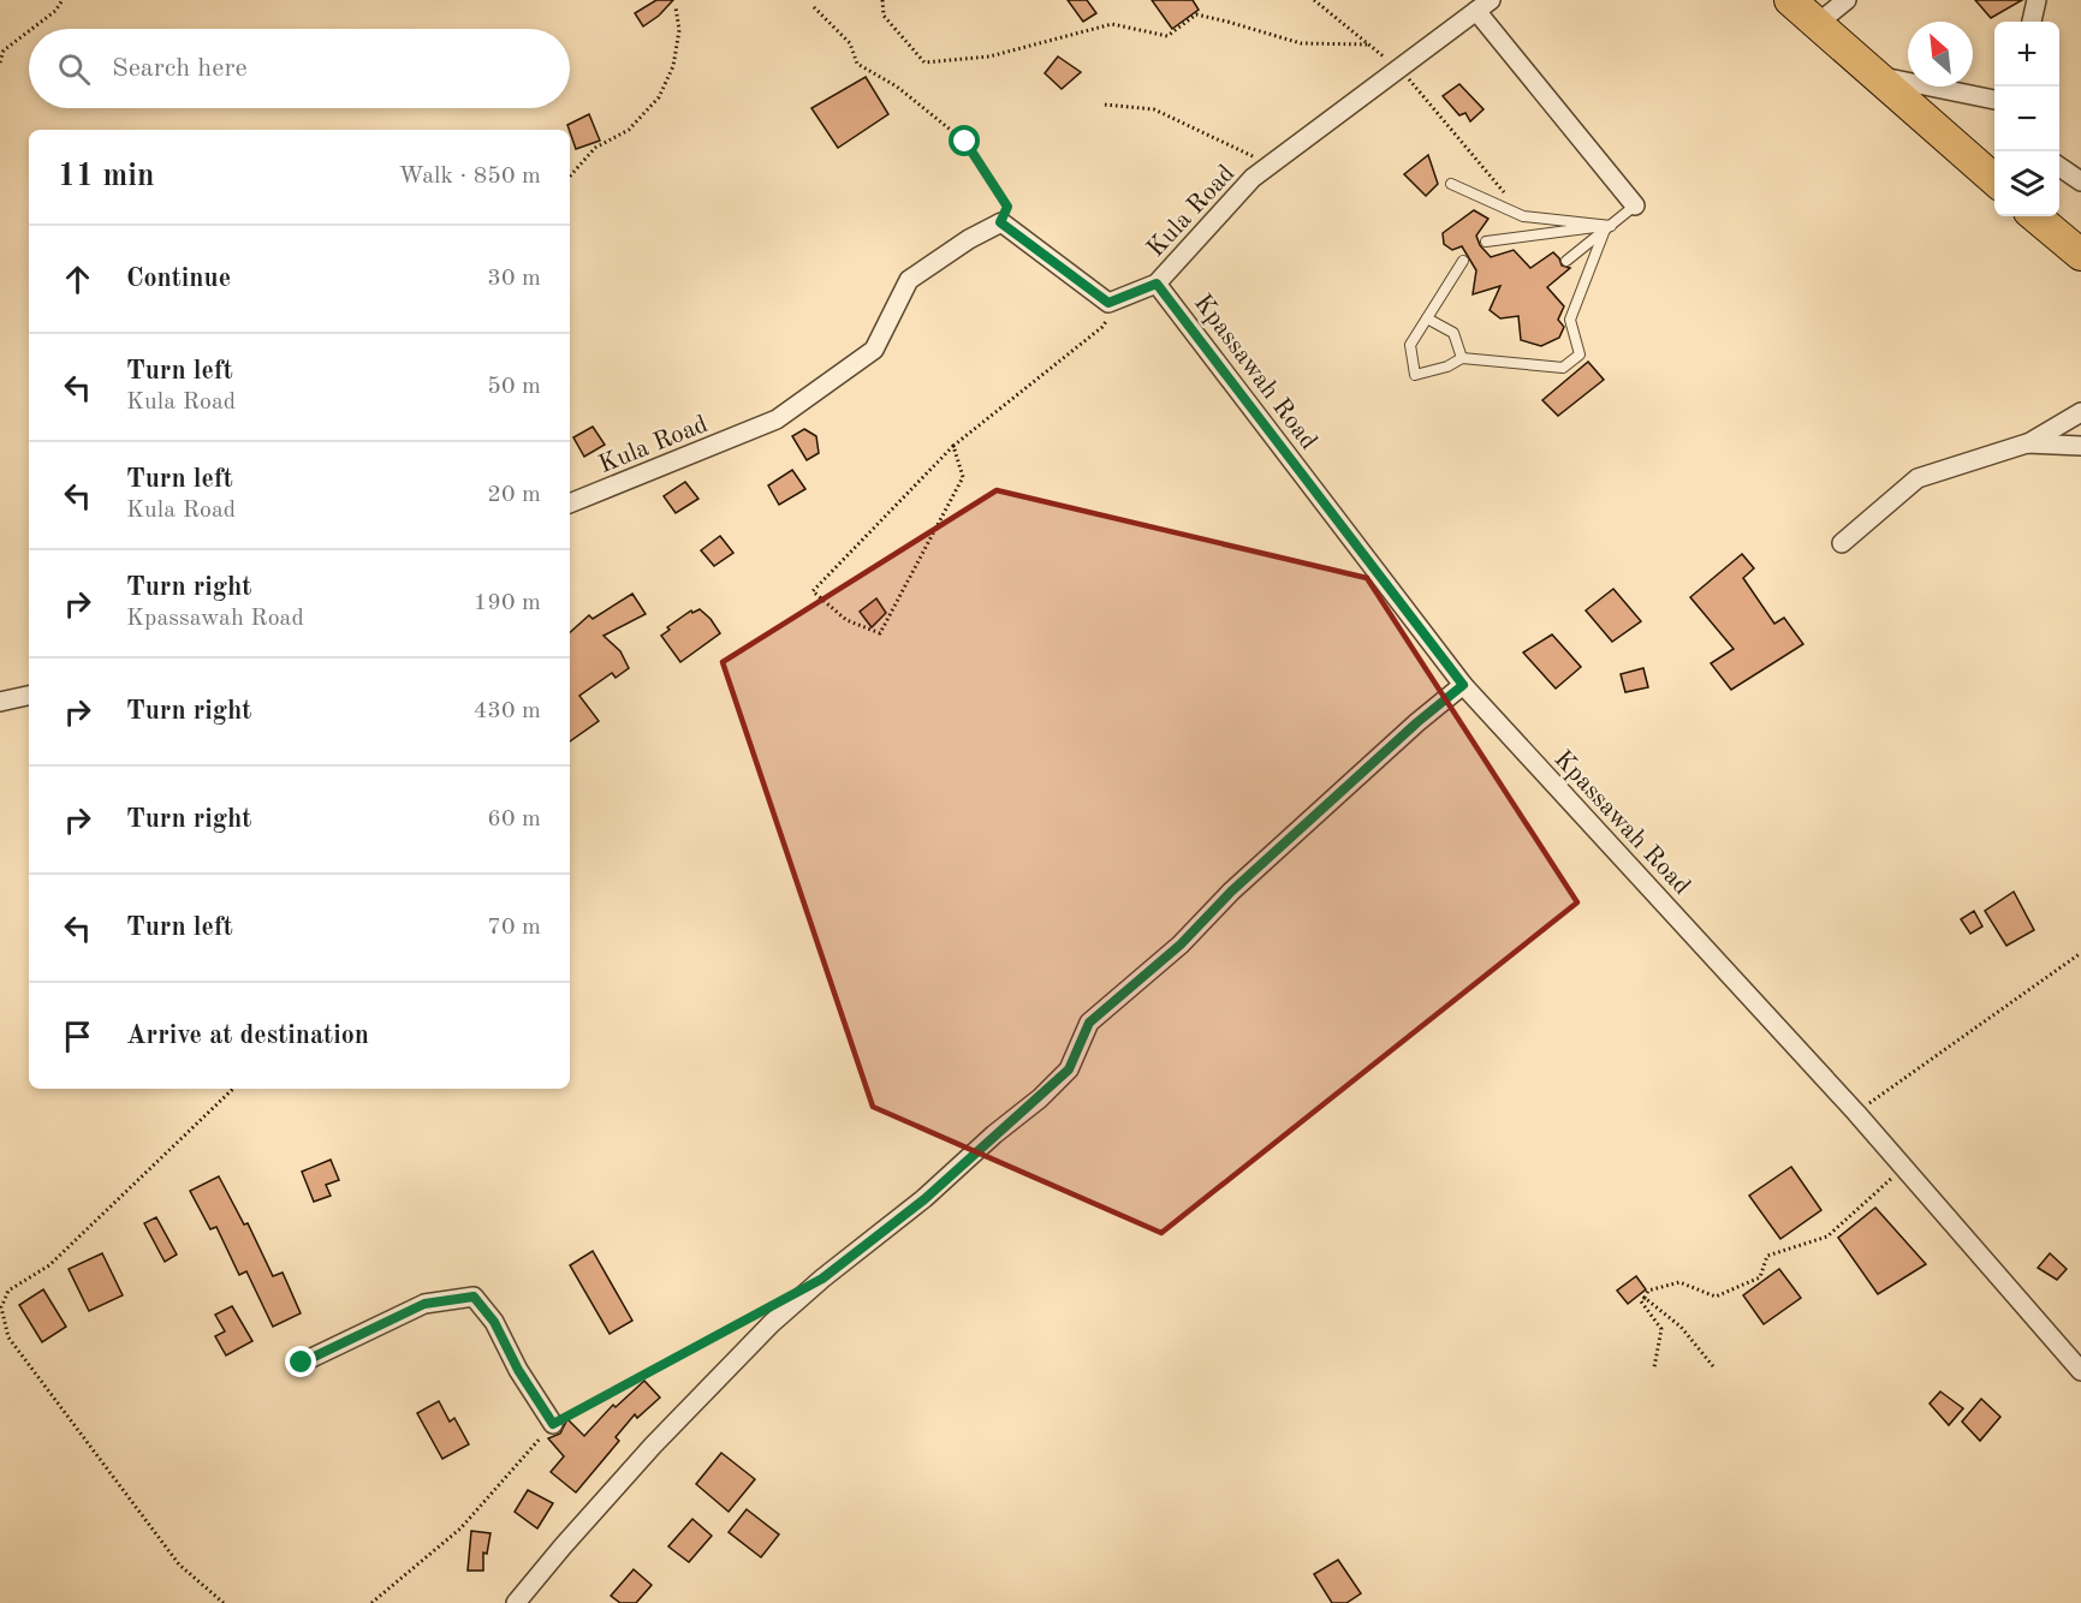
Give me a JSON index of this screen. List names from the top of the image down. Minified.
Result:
{"streets":{"street":["Kula Road","Kpassawah Road"]},"crossings":[["Kula Road","Kpassawah Road"]],"north":"top left","page":{"map_buttons":["+","−"],"search":"Search here","heading":["11 min","Walk · 850 m"],"list":[["Continue","30 m"],["Turn left","Kula Road","50 m"],["Turn left","Kula Road","20 m"],["Turn right","Kpassawah Road","190 m"],["Turn right","430 m"],["Turn right","60 m"],["Turn left","70 m"],"Arrive at destination"]}}
